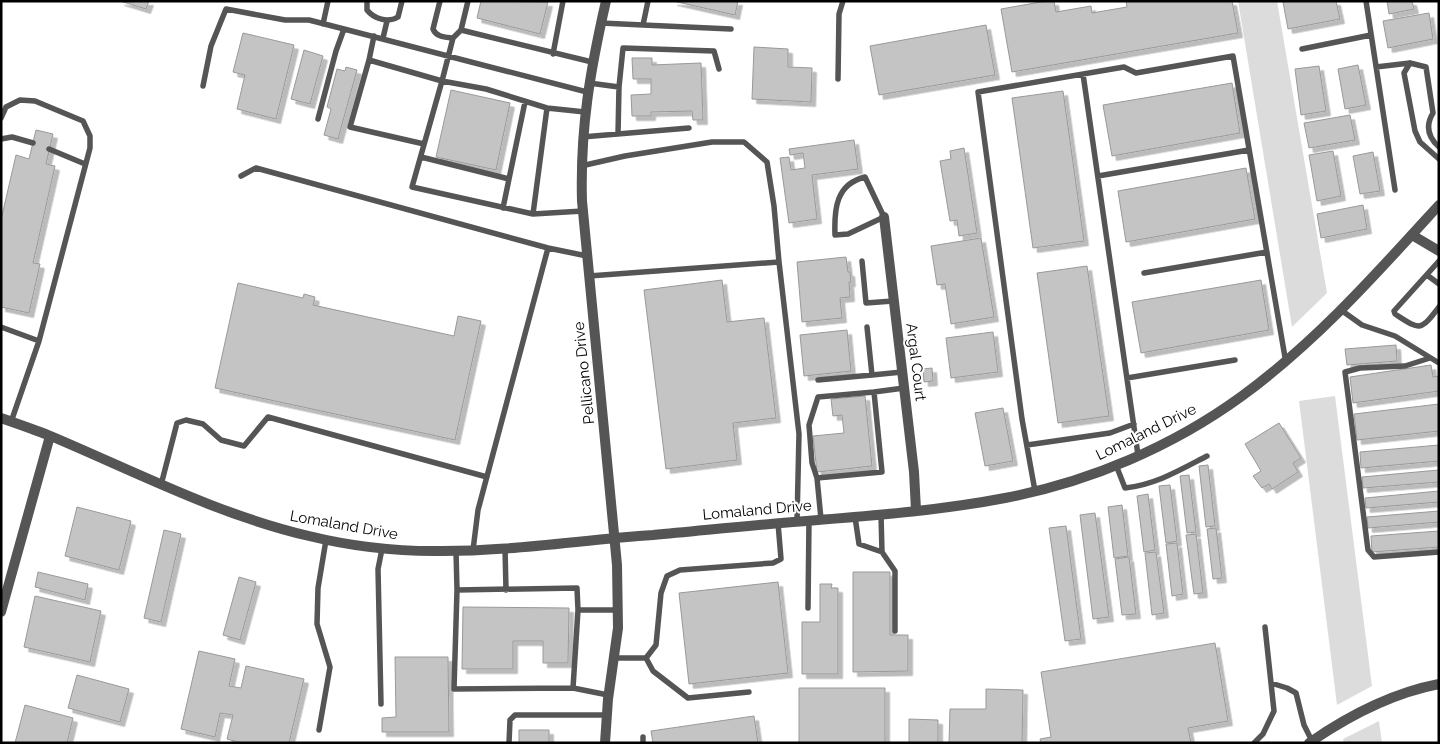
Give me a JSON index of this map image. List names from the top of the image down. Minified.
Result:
{"streets":{"street":["Argal Court","Pellicano Drive","Lomaland Drive"]},"crossings":[["Argal Court","Lomaland Drive"],["Pellicano Drive","Lomaland Drive"]]}
